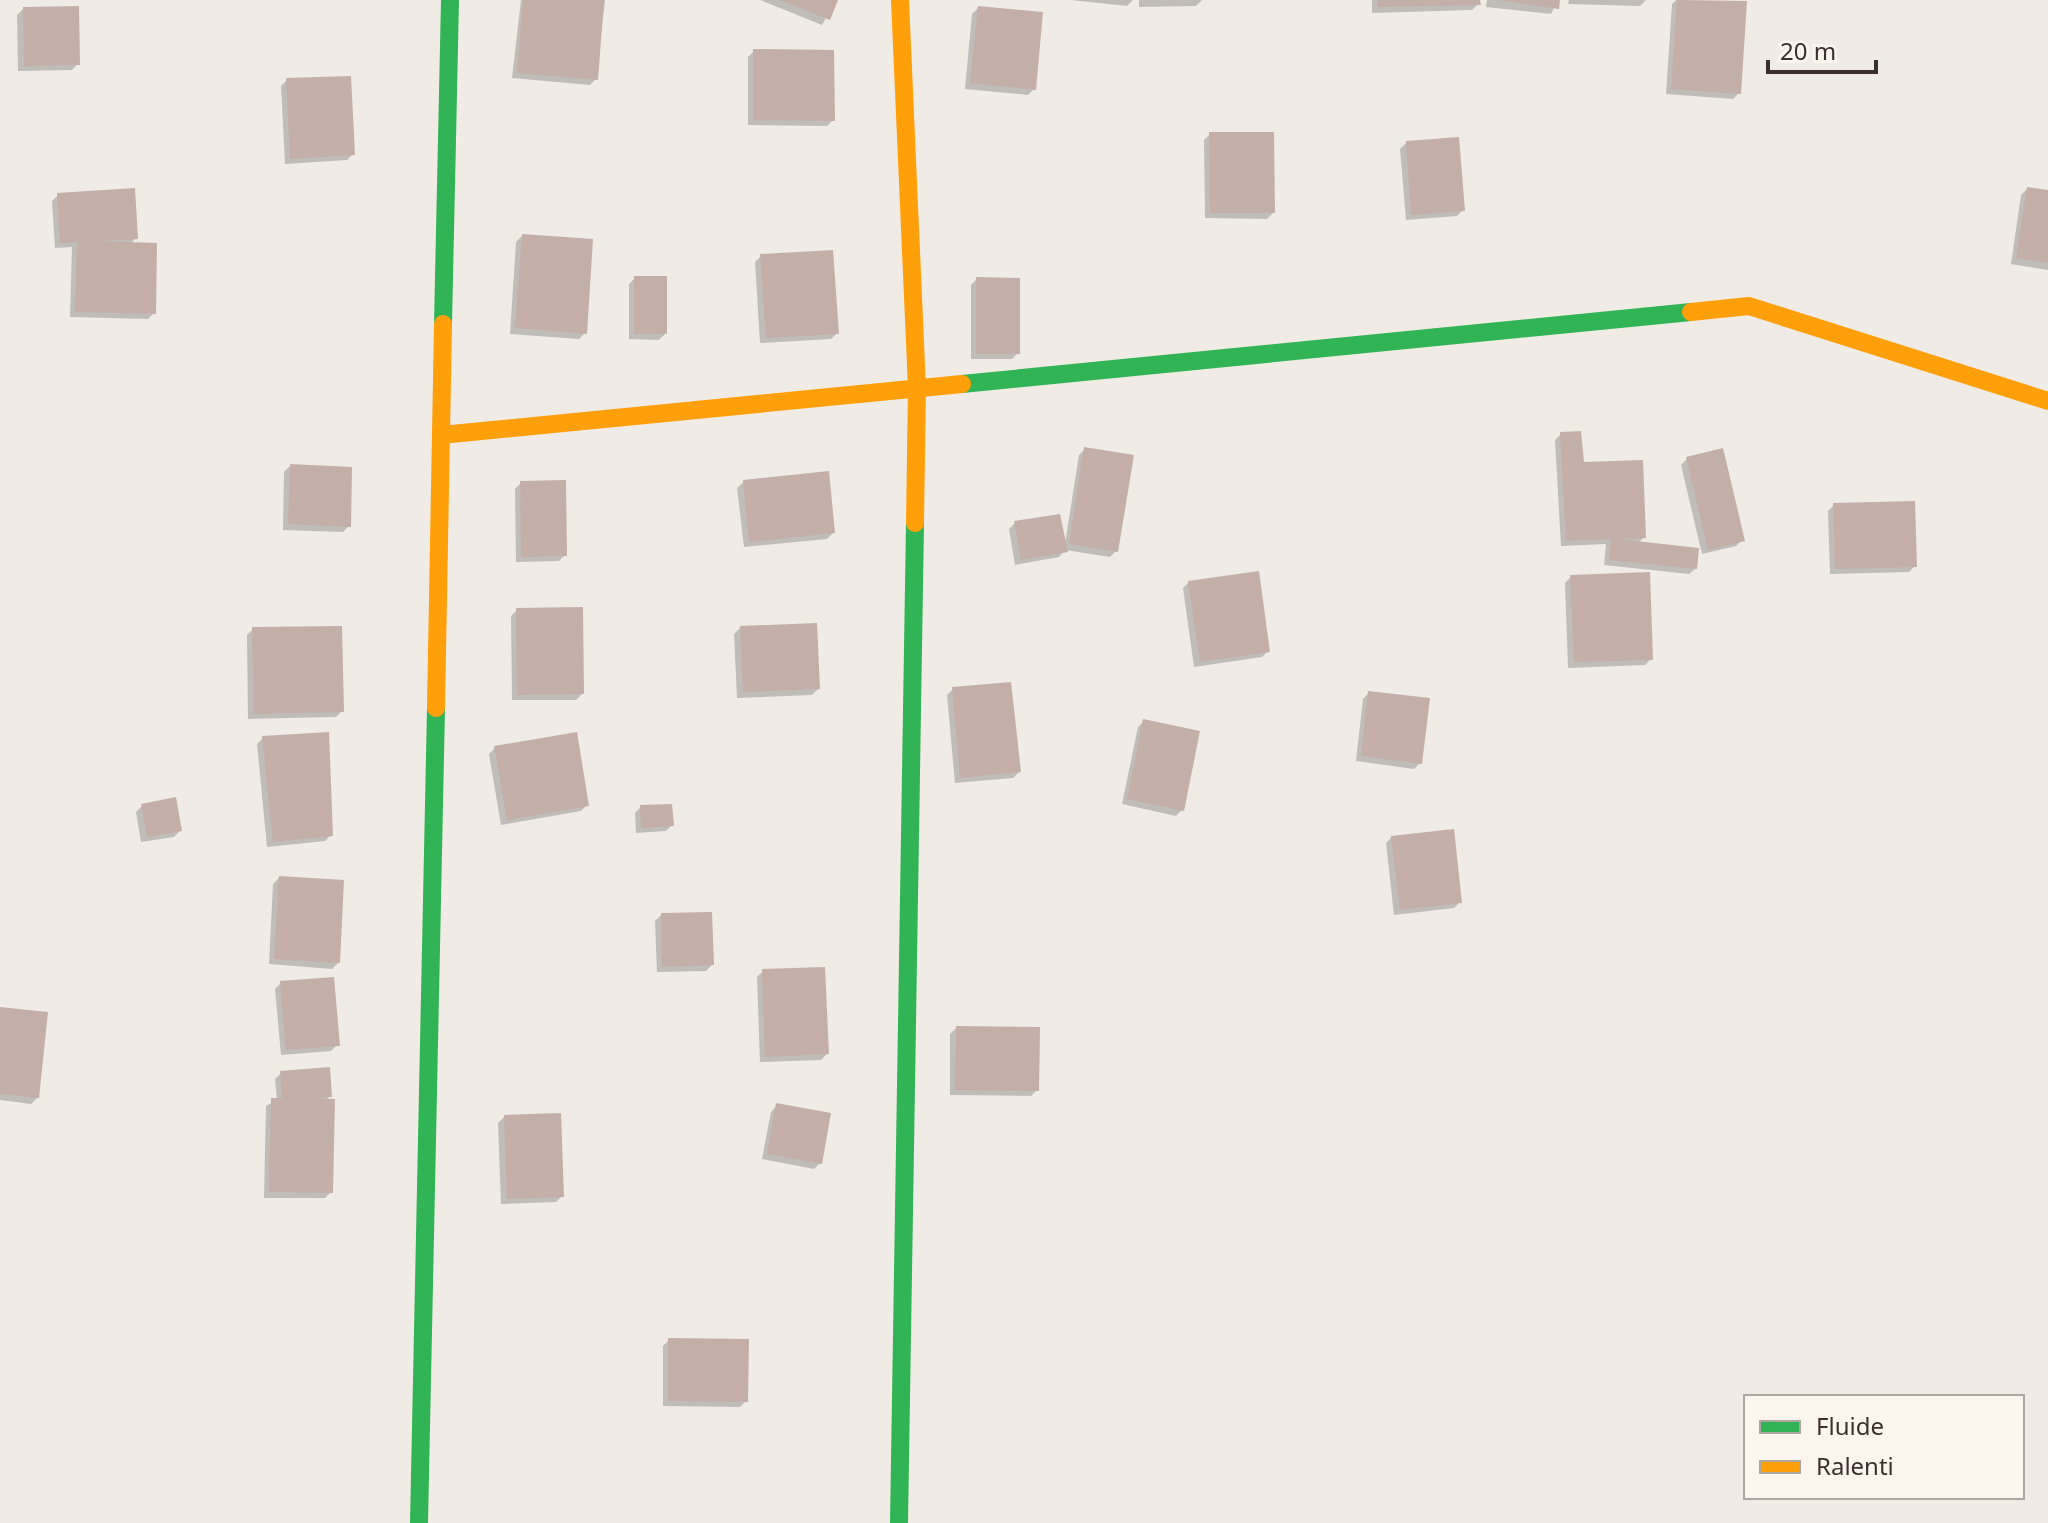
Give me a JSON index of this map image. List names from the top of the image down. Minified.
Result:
{"legend":["Fluide","Ralenti"],"scale_bar":"20 m"}
